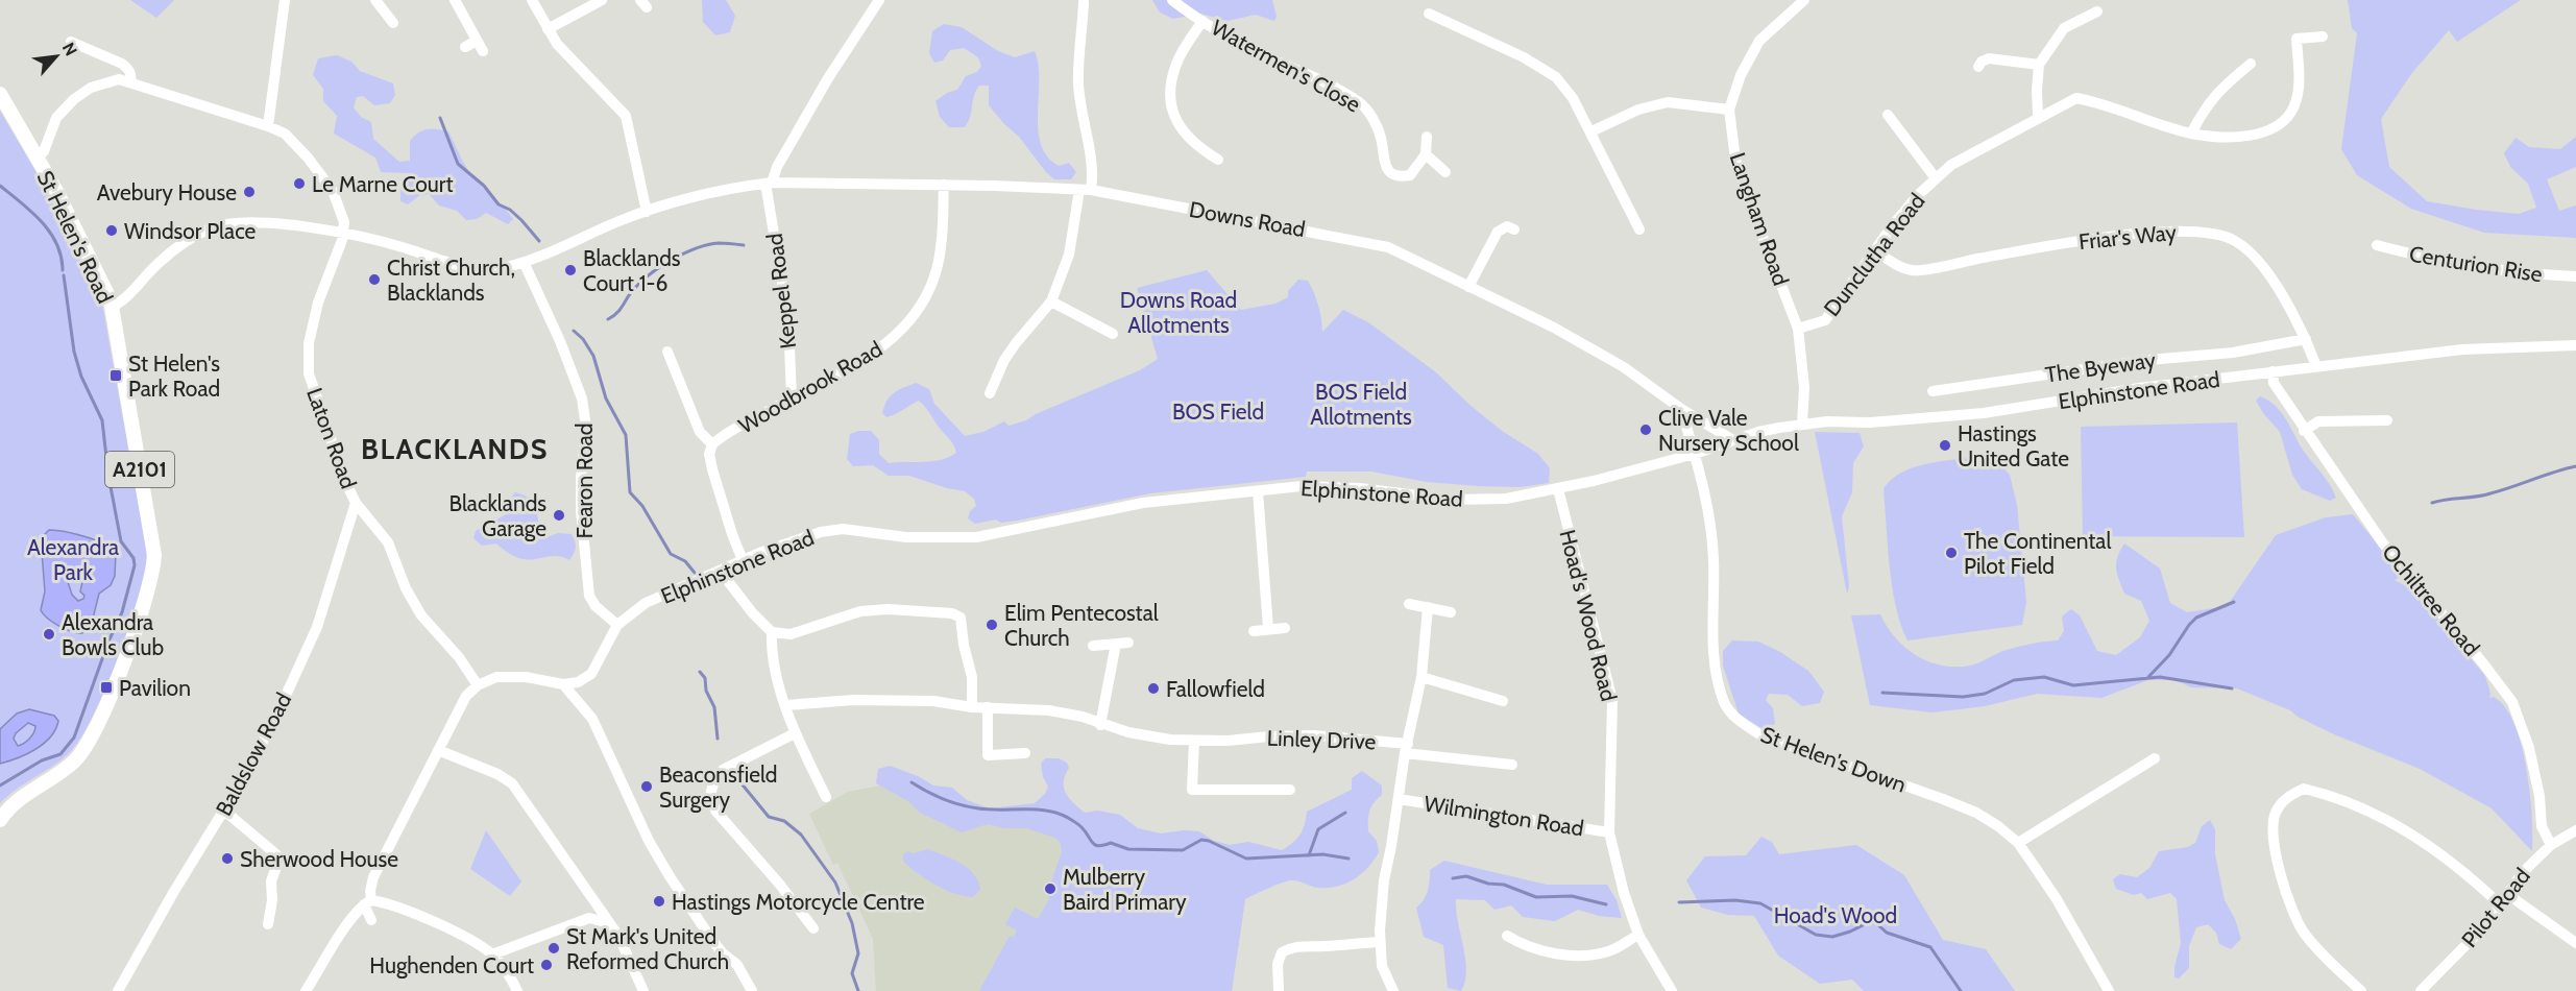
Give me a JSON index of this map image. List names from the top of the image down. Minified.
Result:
{"streets":{"main road":["St Helen's Road","A2101"],"street":["Watermen's Close","Downs Road","Langham Road","Friar's Way","Dunclutha Road","Centurion Rise","Keppel Road","The Byeway","Woodbrook Road","Elphinstone Road","Laton Road","Fearon Road","Ochiltree Road","Hoad's Wood Road","Linley Drive","Baldslow Road","St Helen's Down","Wilmington Road","Pilot Road"]},"crossings":[["Downs Road","Keppel Road"],["Downs Road","Woodbrook Road"],["Downs Road","Elphinstone Road"],["Langham Road","Dunclutha Road"],["Langham Road","Elphinstone Road"],["Friar's Way","Dunclutha Road"],["Friar's Way","The Byeway"],["Friar's Way","Elphinstone Road"],["Keppel Road","Woodbrook Road"],["Elphinstone Road","Fearon Road"],["Elphinstone Road","Ochiltree Road"],["Elphinstone Road","Hoad's Wood Road"],["Elphinstone Road","St Helen's Down"],["Laton Road","Baldslow Road"],["Ochiltree Road","Pilot Road"],["Hoad's Wood Road","Wilmington Road"],["Linley Drive","Wilmington Road"]],"districts":["BLACKLANDS"],"parks":["Downs Road Allotments","BOS Field Allotments","BOS Field","Alexandra Park","Hoad's Wood"],"places":{"other":["Le Marne Court","Avebury House","Windsor Place","Blacklands Court 1-6","Christ Church, Blacklands","Clive Vale Nursery School","Hastings United Gate","Blacklands Garage","The Continental Pilot Field","Elim Pentecostal Church","Alexandra Bowls Club","Fallowfield","Beaconsfield Surgery","Sherwood House","Mulberry Baird Primary","Hastings Motorcycle Centre","St Mark's United Reformed Church","Hughenden Court"],"transit":["St Helen's Park Road","Pavilion"]},"north":"top right"}
